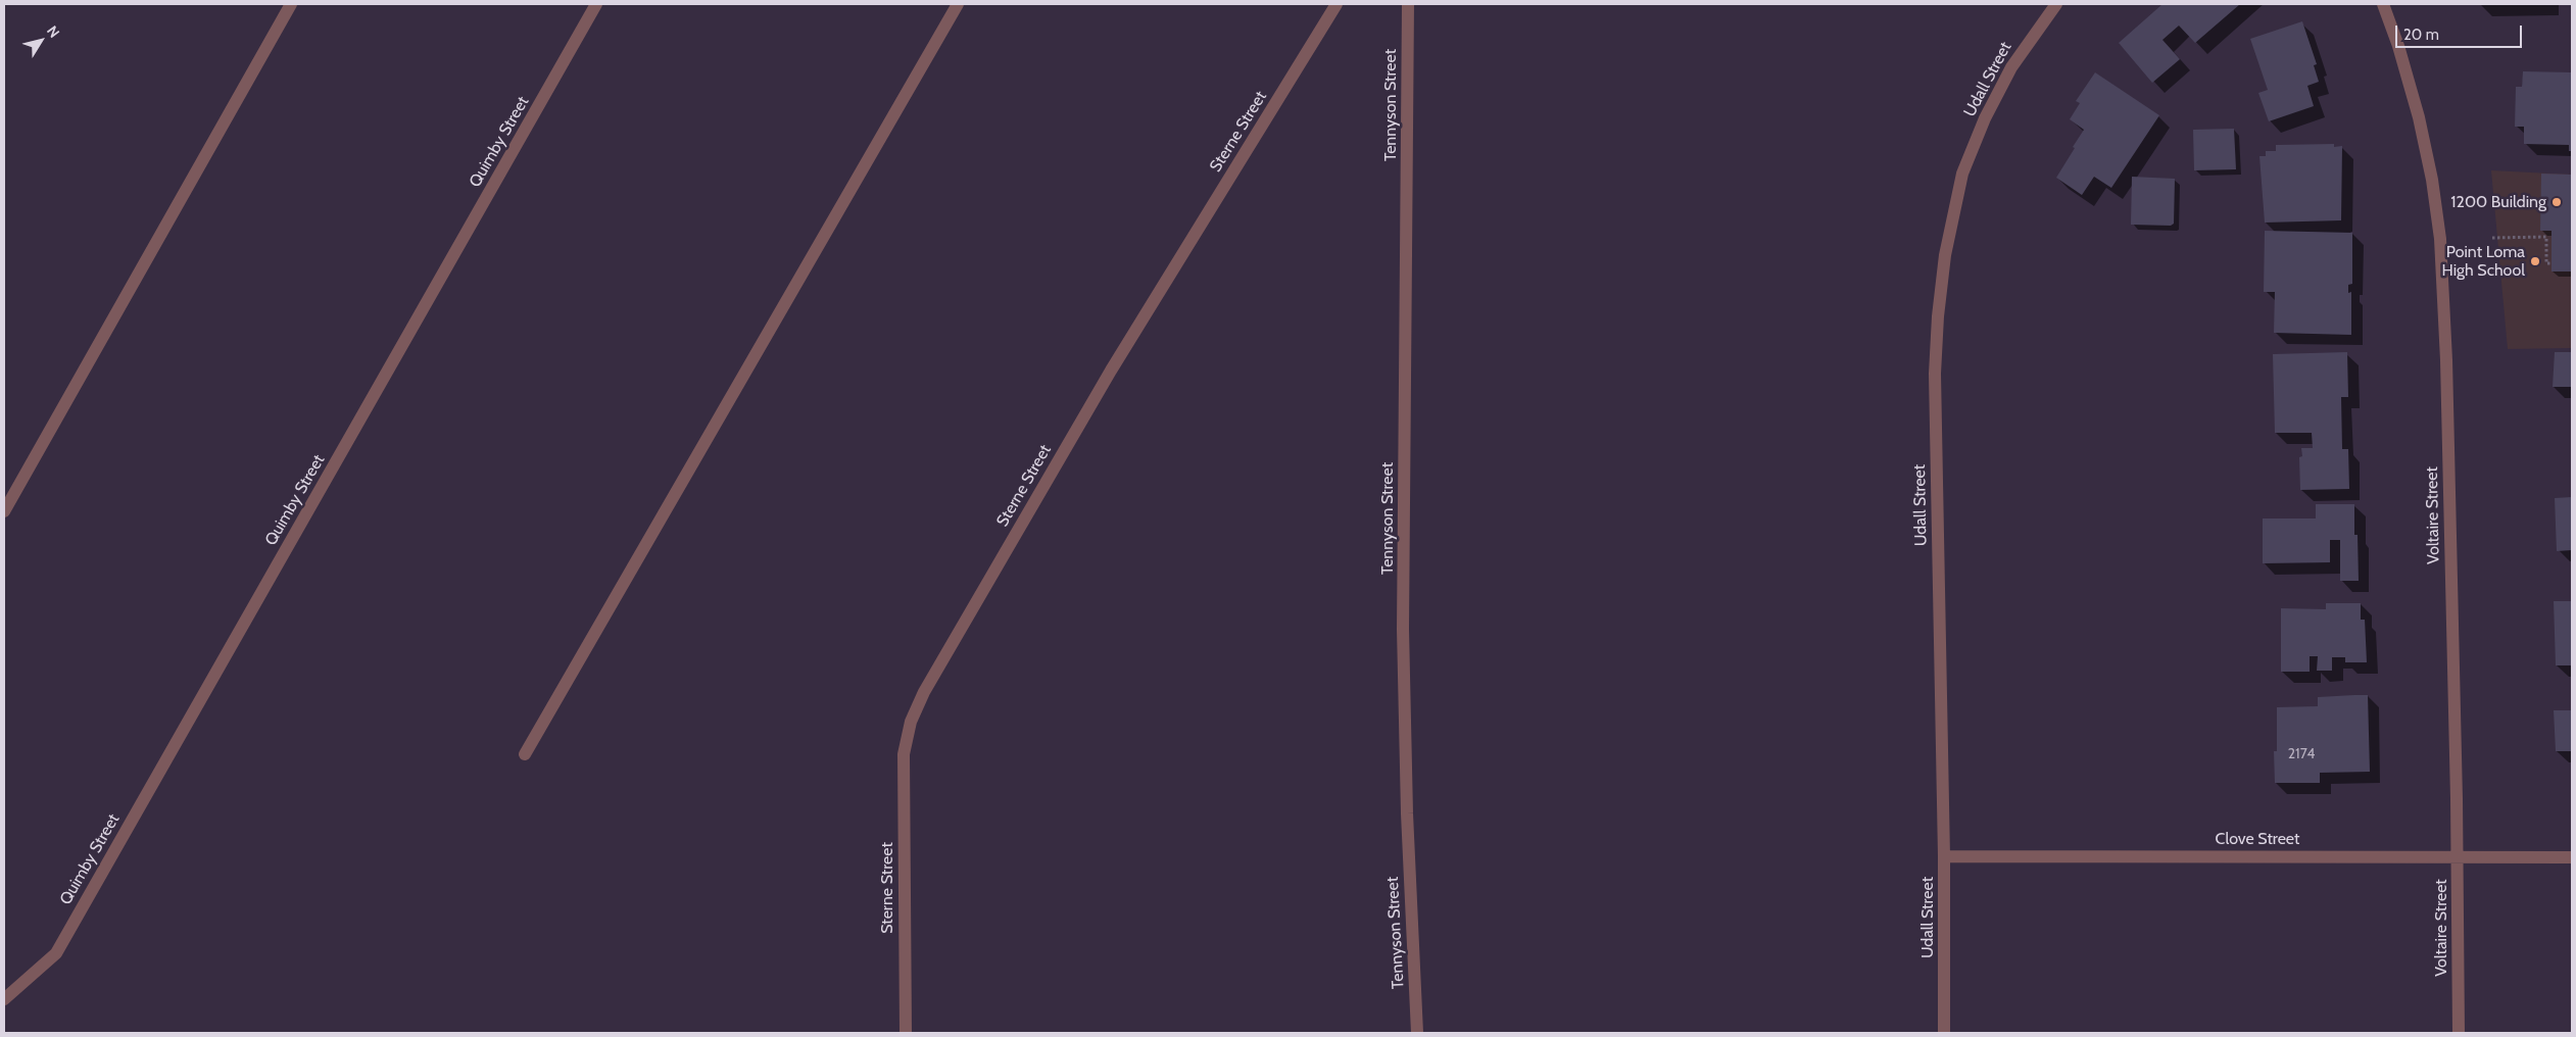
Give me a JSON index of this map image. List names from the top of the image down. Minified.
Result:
{"streets":{"street":["Udall Street","Tennyson Street","Sterne Street","Quimby Street","Voltaire Street","Clove Street"]},"crossings":[["Udall Street","Clove Street"],["Voltaire Street","Clove Street"]],"places":["1200 Building","Point Loma High School"],"house_numbers":["2174"],"scale_bar":"20 m","north":"top right"}
